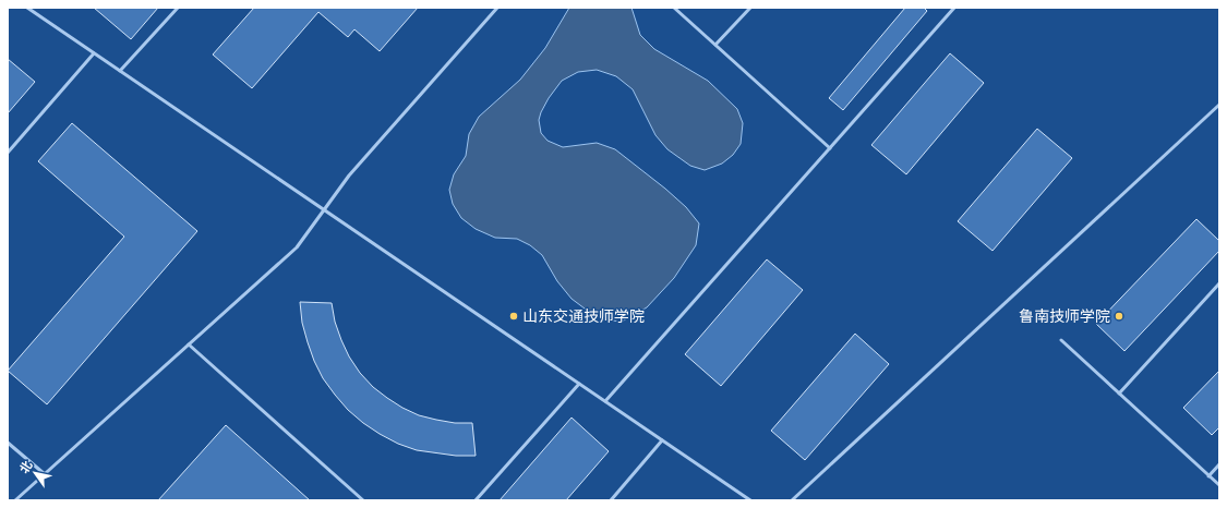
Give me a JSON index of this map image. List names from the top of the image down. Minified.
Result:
{"places":["山东交通技师学院","鲁南技师学院"],"north":"top left"}
